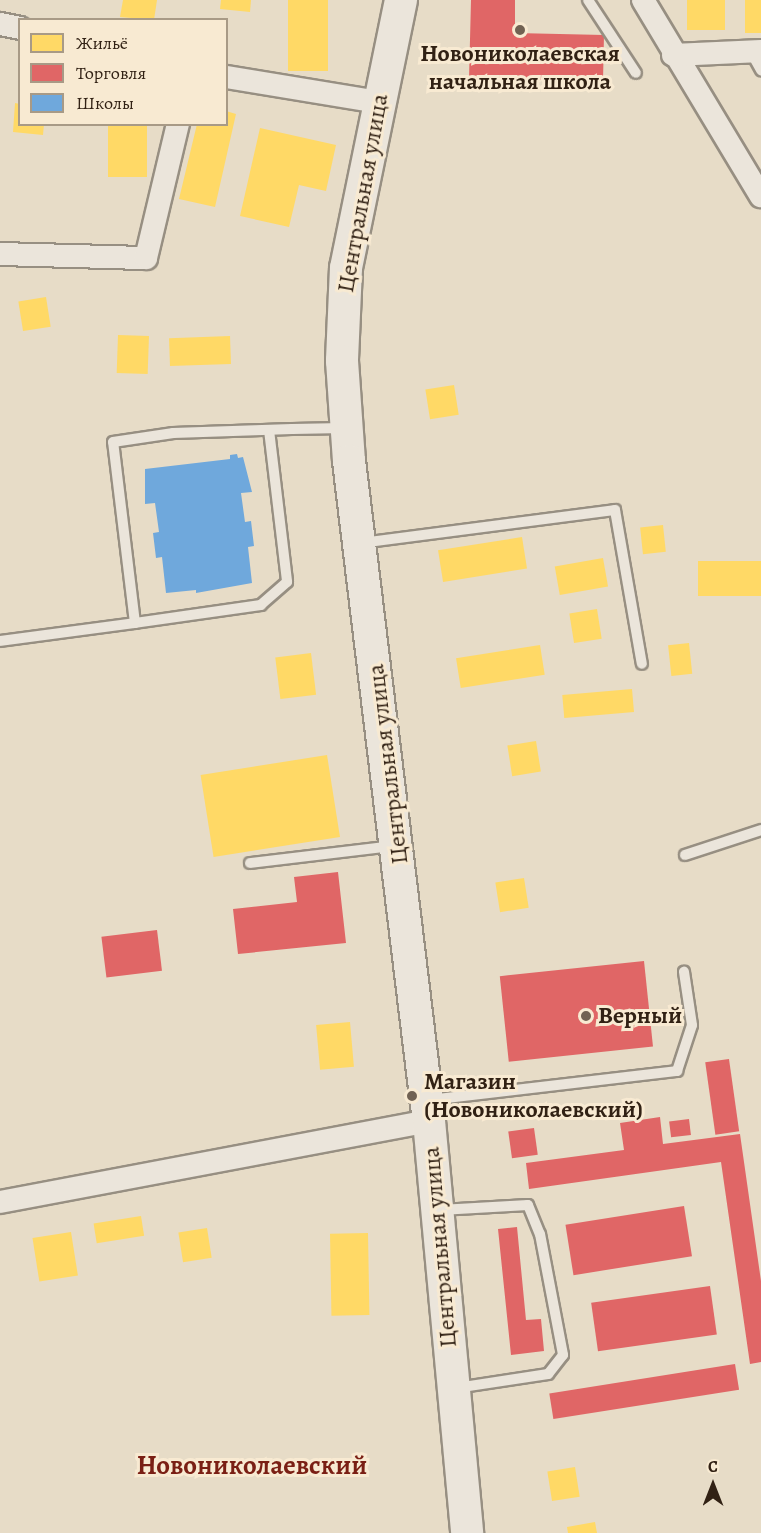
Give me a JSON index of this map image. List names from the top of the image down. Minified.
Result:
{"streets":{"main road":["Центральная улица"]},"districts":["Новониколаевский"],"places":["Новониколаевская начальная школа","Верный","Магазин (Новониколаевский)"],"legend":["Жильё","Торговля","Школы"],"north":"top"}
